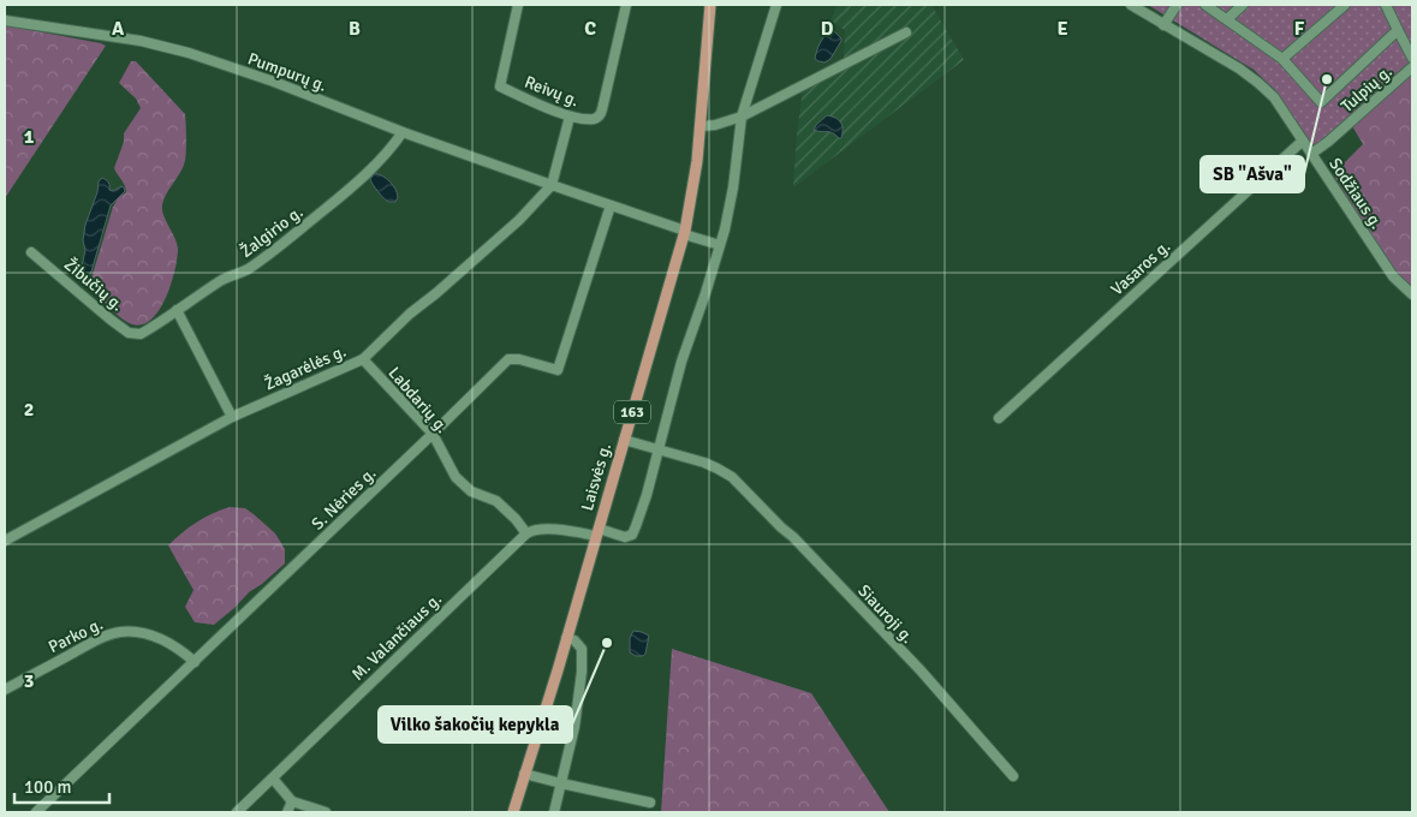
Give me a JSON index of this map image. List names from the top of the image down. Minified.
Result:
{"streets":{"main road":["163","Laisvės g."],"street":["Pumpurų g.","Tulpių g.","Reivų g.","Sodžiaus g.","Žalgirio g.","Vasaros g.","Žibučių g.","Žagarėlės g.","Labdarių g.","S. Nėries g.","Siauroji g.","Parko g.","M. Valančiaus g."]},"crossings":[["Pumpurų g.","Žalgirio g."],["Pumpurų g.","Žagarėlės g."],["Tulpių g.","Sodžiaus g."],["Sodžiaus g.","Vasaros g."],["Žalgirio g.","Žibučių g."],["Žagarėlės g.","Labdarių g."],["Labdarių g.","S. Nėries g."],["Labdarių g.","M. Valančiaus g."],["Laisvės g.","Siauroji g."],["S. Nėries g.","Parko g."]],"places":["SB \"Ašva\"","Vilko šakočių kepykla"],"scale_bar":"100 m","grid":{"columns":["A","B","C","D","E","F"],"rows":["1","2","3"]}}
